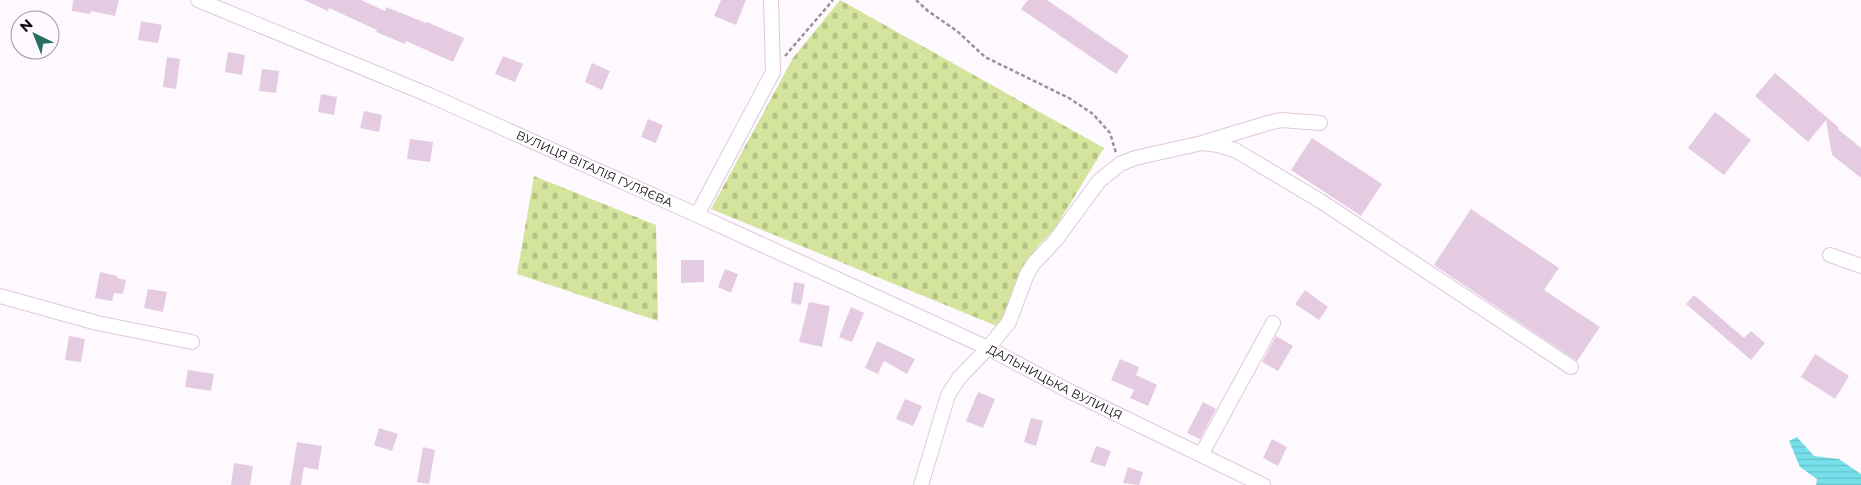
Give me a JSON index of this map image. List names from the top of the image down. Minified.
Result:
{"streets":{"street":["ВУЛИЦЯ ВІТАЛІЯ ГУЛЯЄВА","ДАЛЬНИЦЬКА ВУЛИЦЯ"]},"crossings":[["ВУЛИЦЯ ВІТАЛІЯ ГУЛЯЄВА","ДАЛЬНИЦЬКА ВУЛИЦЯ"]],"north":"top left"}
